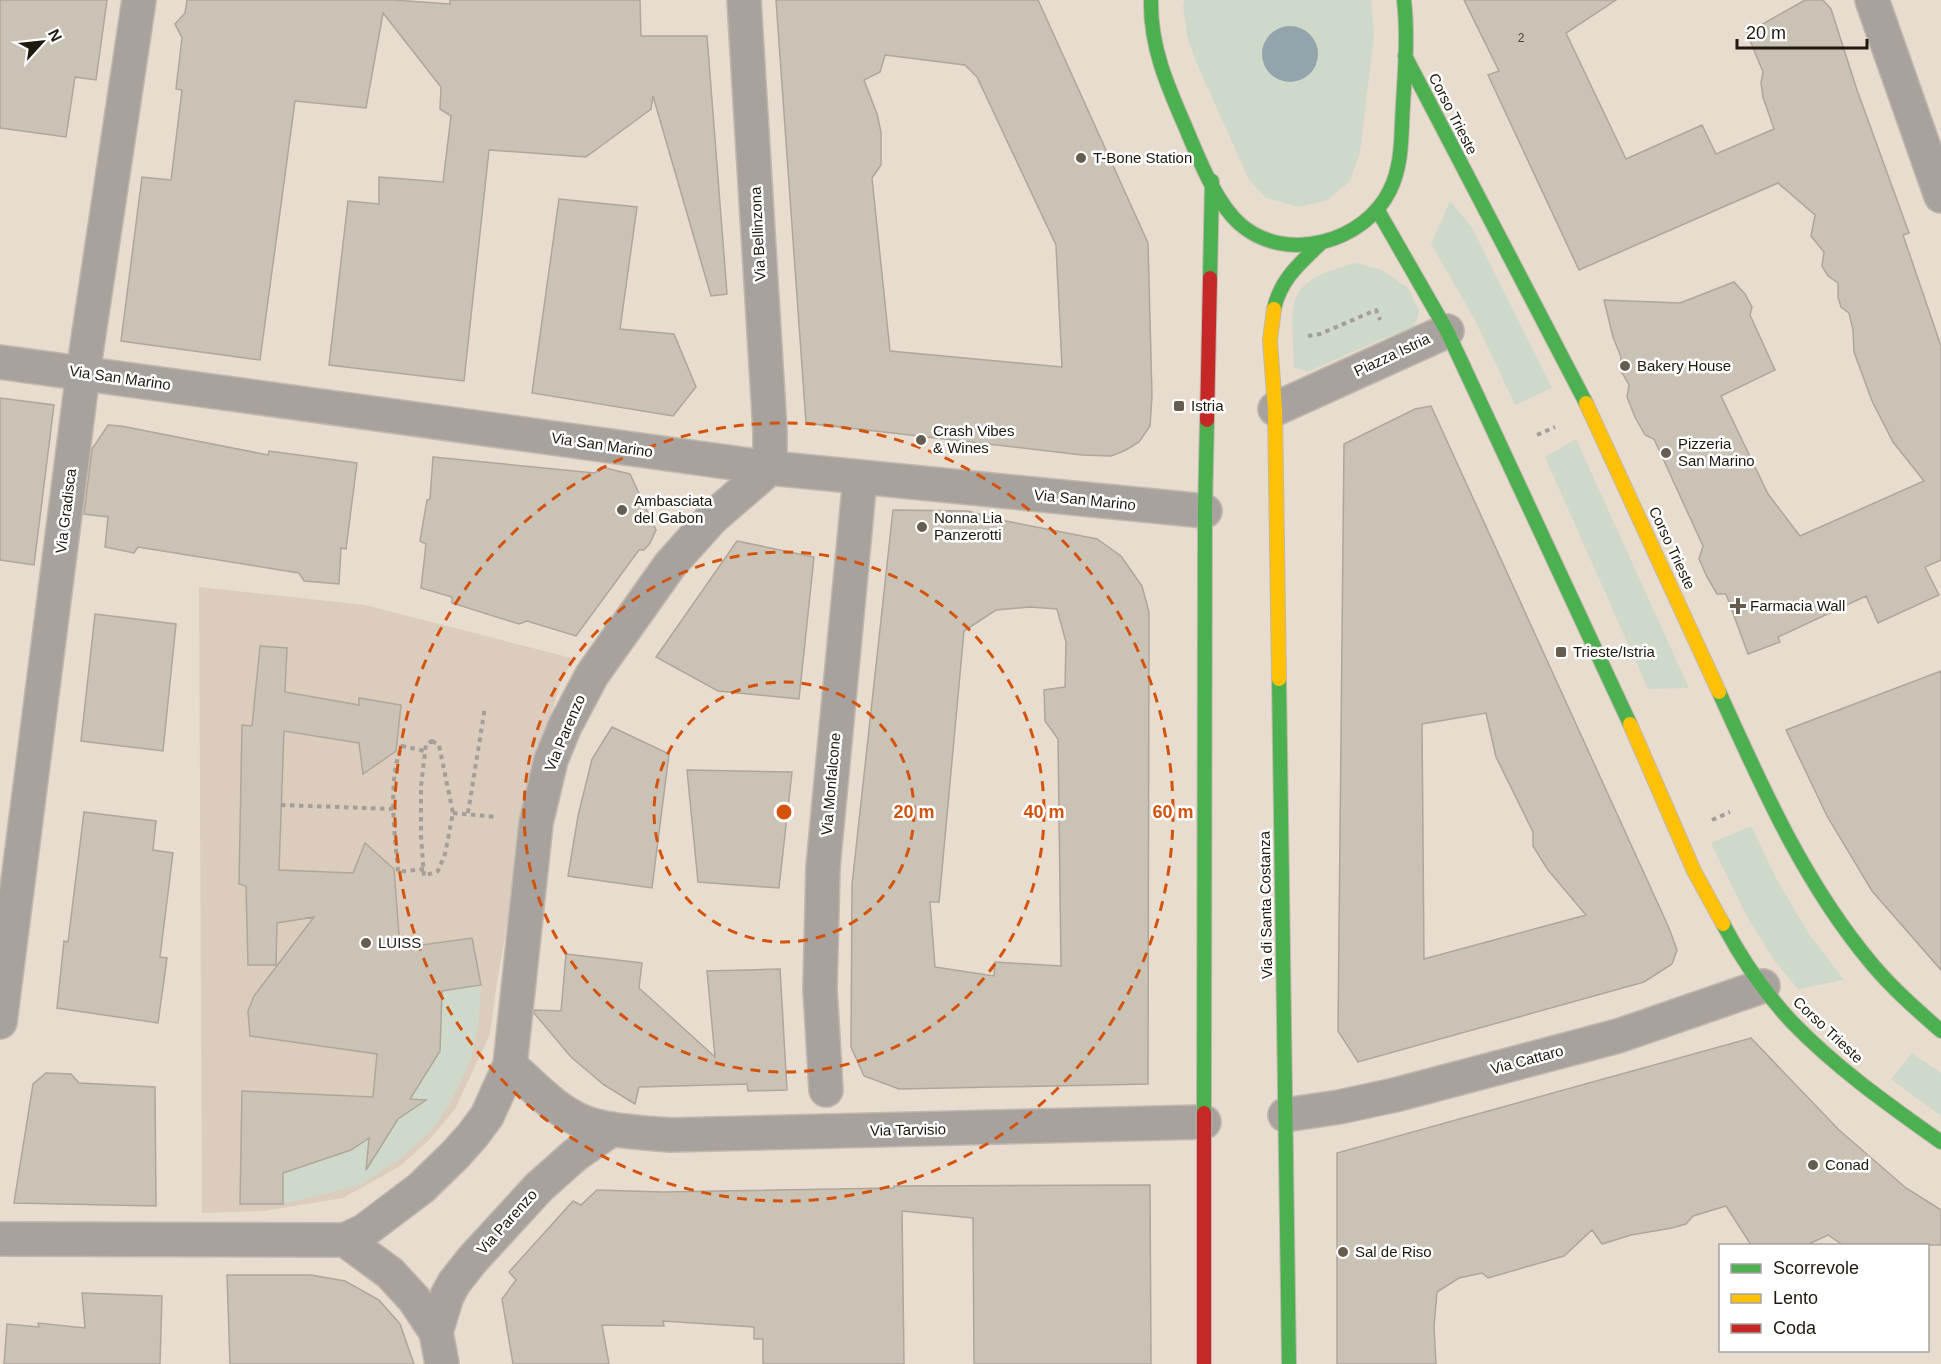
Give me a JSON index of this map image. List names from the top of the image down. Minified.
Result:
{"streets":{"street":["Corso Trieste","Via Bellinzona","Piazza Istria","Via San Marino","Via Gradisca","Via Parenzo","Via Monfalcone","Via di Santa Costanza","Via Cattaro","Via Tarvisio"]},"crossings":[["Corso Trieste","Piazza Istria"],["Corso Trieste","Via Cattaro"],["Via Bellinzona","Via San Marino"],["Via Bellinzona","Via Parenzo"],["Piazza Istria","Via di Santa Costanza"],["Via San Marino","Via Gradisca"],["Via San Marino","Via Parenzo"],["Via San Marino","Via Monfalcone"],["Via Parenzo","Via Tarvisio"],["Via di Santa Costanza","Via Cattaro"]],"places":{"other":["T-Bone Station","Bakery House","Crash Vibes & Wines","Pizzeria San Marino","Ambasciata del Gabon","Nonna Lia Panzerotti","LUISS","Conad","Sal de Riso"],"transit":["Istria","Trieste/Istria"],"health":["Farmacia Wall"]},"house_numbers":["2"],"legend":["Scorrevole","Lento","Coda"],"scale_bar":"20 m","north":"top right","rings":["20 m","40 m","60 m"]}
